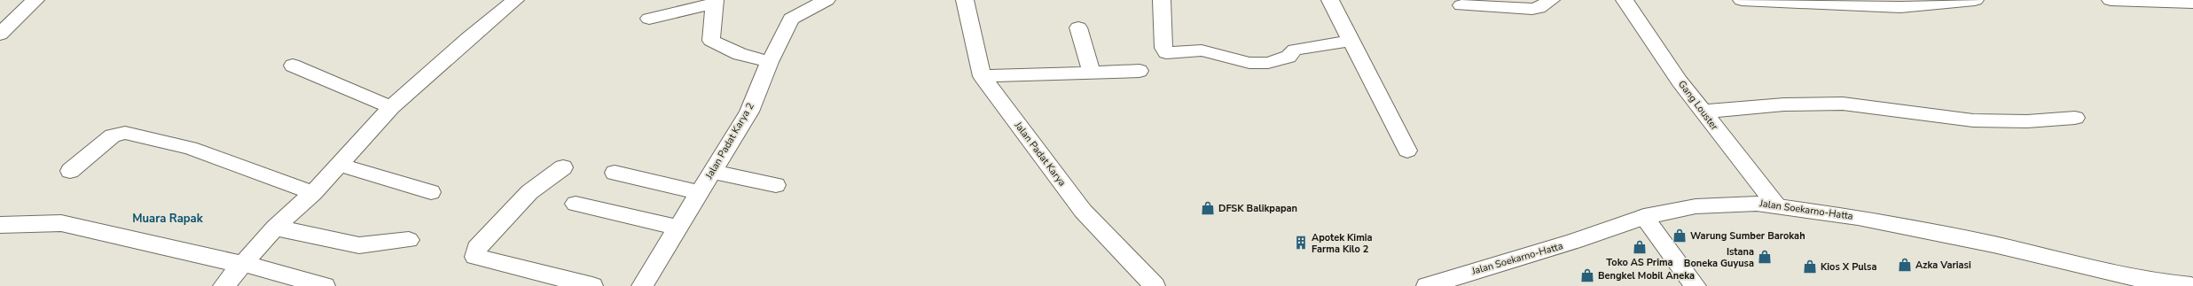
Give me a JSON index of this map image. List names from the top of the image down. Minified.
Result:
{"streets":{"main road":["Gang Louster","Jalan Padat Karya 2","Jalan Padat Karya","Jalan Soekarno-Hatta"]},"crossings":[["Gang Louster","Jalan Soekarno-Hatta"]],"districts":["Muara Rapak"],"places":{"shop":["DFSK Balikpapan","Warung Sumber Barokah","Toko AS Prima","Istana Boneka Guyusa","Azka Variasi","Kios X Pulsa","Bengkel Mobil Aneka"],"building":["Apotek Kimia Farma Kilo 2"]}}
